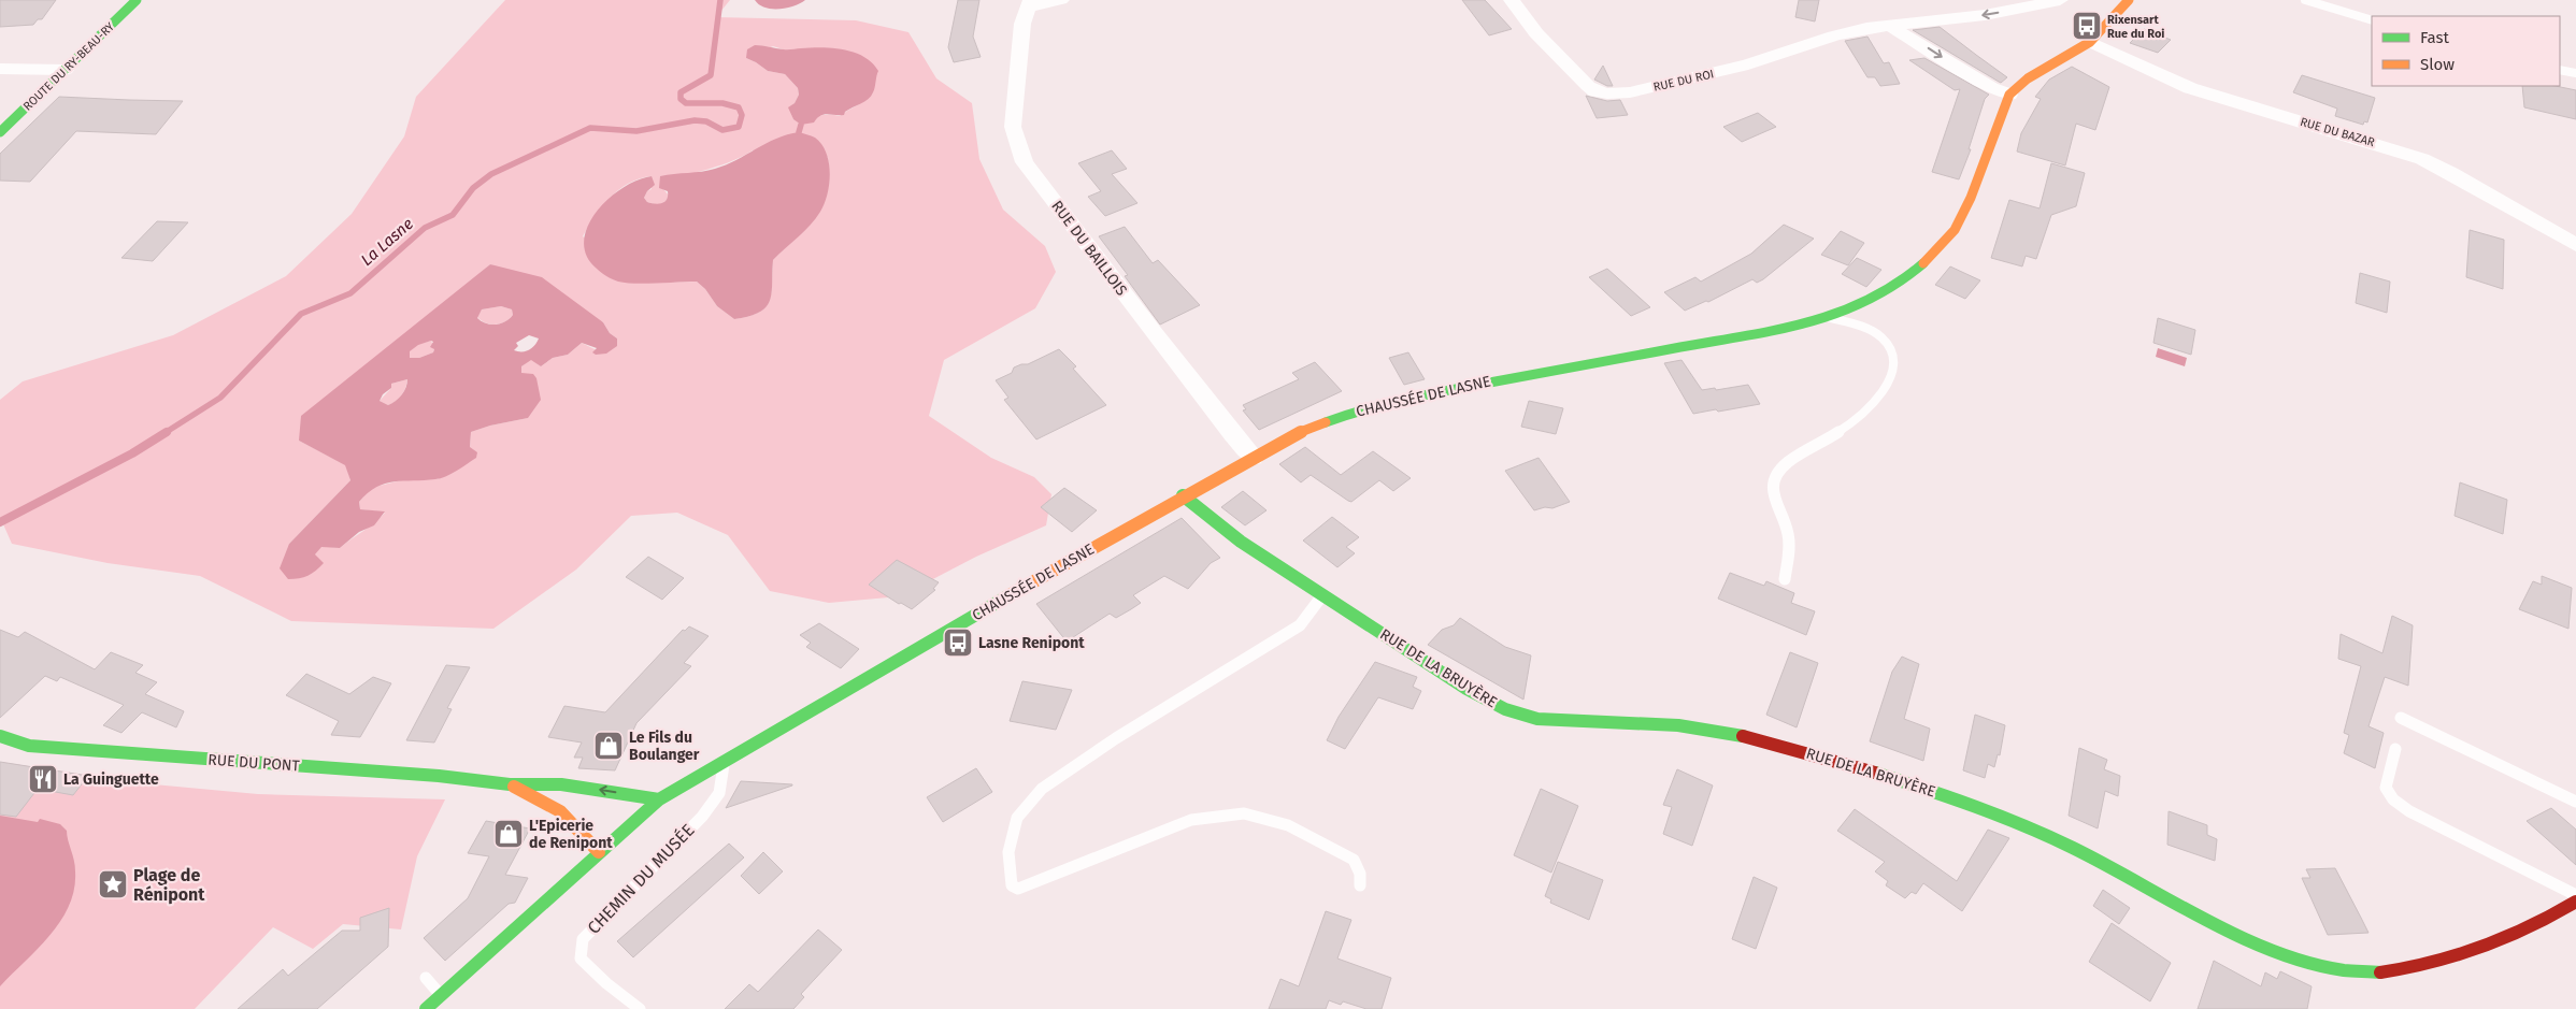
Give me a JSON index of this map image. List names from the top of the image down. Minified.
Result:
{"streets":{"street":["ROUTE DU RY-BEAU-RY","RUE DU ROI","RUE DU BAZAR","RUE DU BAILLOIS","CHAUSSÉE DE LASNE","RUE DE LA BRUYÈRE","RUE DU PONT"],"lane":["CHEMIN DU MUSÉE"]},"crossings":[["RUE DU BAZAR","CHAUSSÉE DE LASNE"],["RUE DU BAILLOIS","CHAUSSÉE DE LASNE"],["CHAUSSÉE DE LASNE","RUE DE LA BRUYÈRE"],["CHAUSSÉE DE LASNE","RUE DU PONT"],["CHAUSSÉE DE LASNE","CHEMIN DU MUSÉE"]],"water":["La Lasne"],"places":{"bus stop":["Rixensart Rue du Roi","Lasne Renipont"],"shop":["Le Fils du Boulanger","L'Epicerie de Renipont"],"restaurant":["La Guinguette"],"place":["Plage de Rénipont"]},"legend":["Fast","Slow"]}
